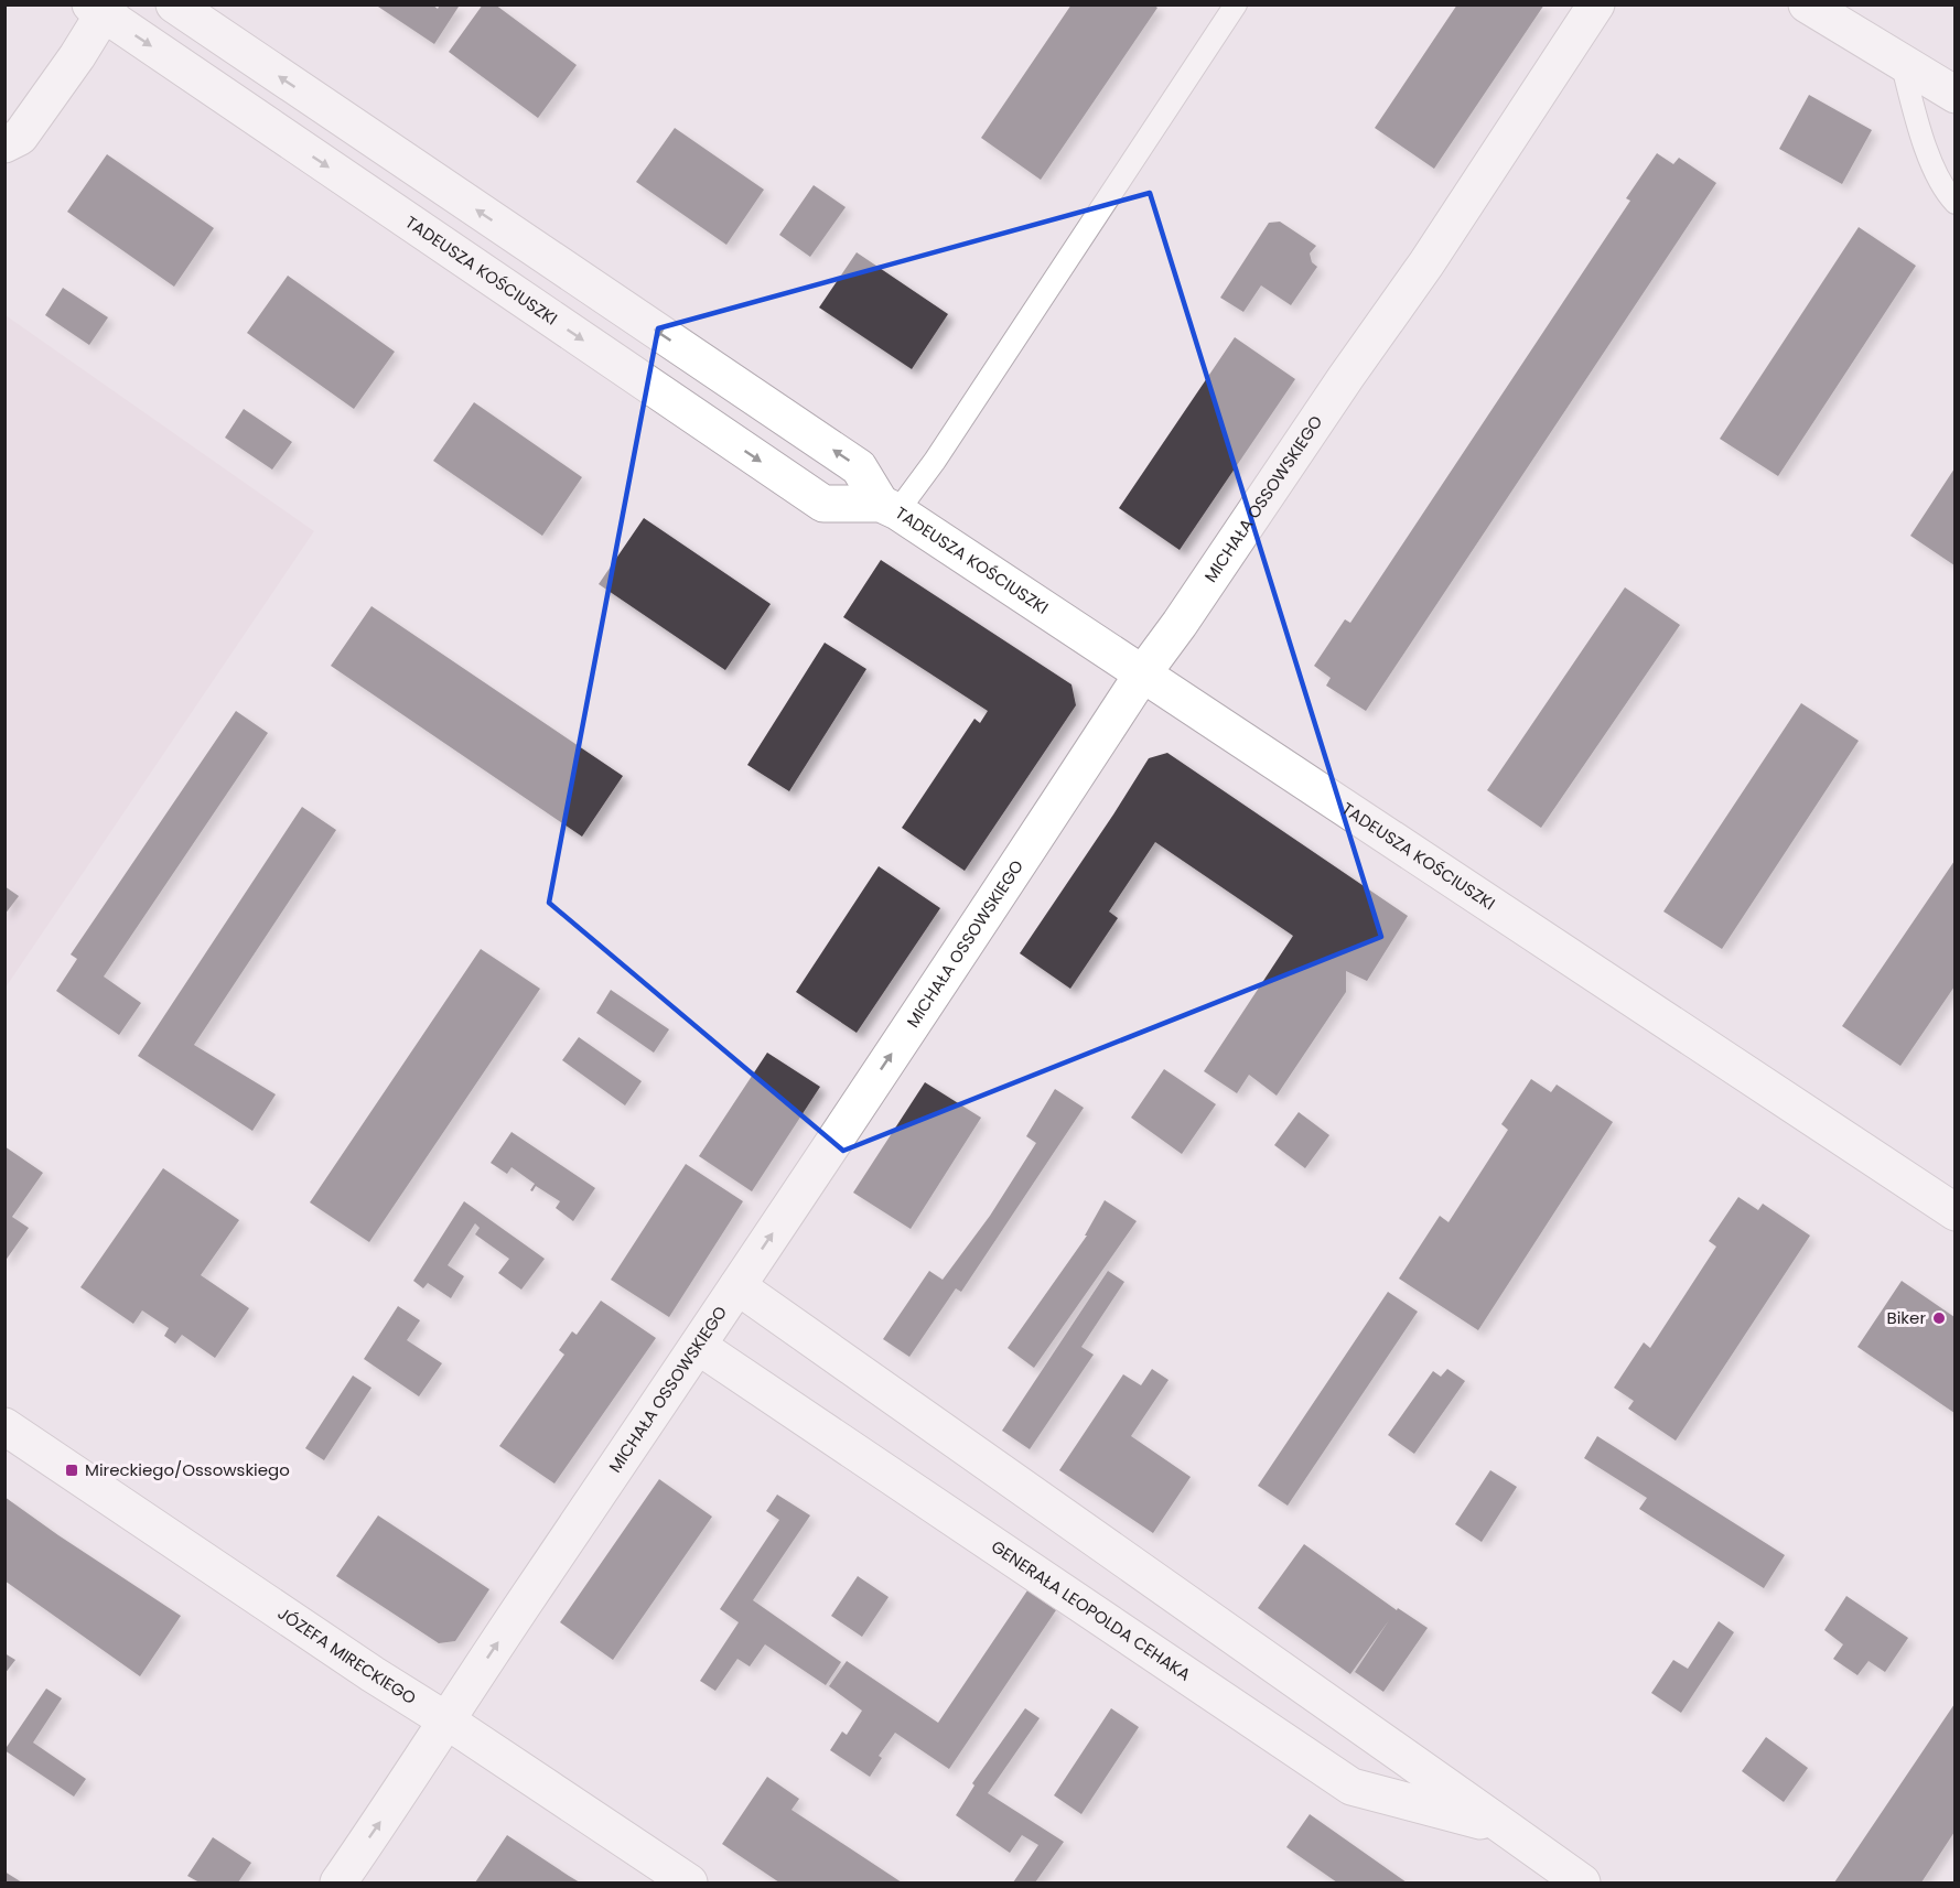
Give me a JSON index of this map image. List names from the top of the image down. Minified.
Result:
{"streets":{"street":["TADEUSZA KOŚCIUSZKI","MICHAŁA OSSOWSKIEGO","GENERAŁA LEOPOLDA CEHAKA","JÓZEFA MIRECKIEGO"]},"crossings":[["TADEUSZA KOŚCIUSZKI","MICHAŁA OSSOWSKIEGO"],["MICHAŁA OSSOWSKIEGO","GENERAŁA LEOPOLDA CEHAKA"],["MICHAŁA OSSOWSKIEGO","JÓZEFA MIRECKIEGO"]],"one_way":["MICHAŁA OSSOWSKIEGO"],"places":{"other":["Biker"],"transit":["Mireckiego/Ossowskiego"]}}
